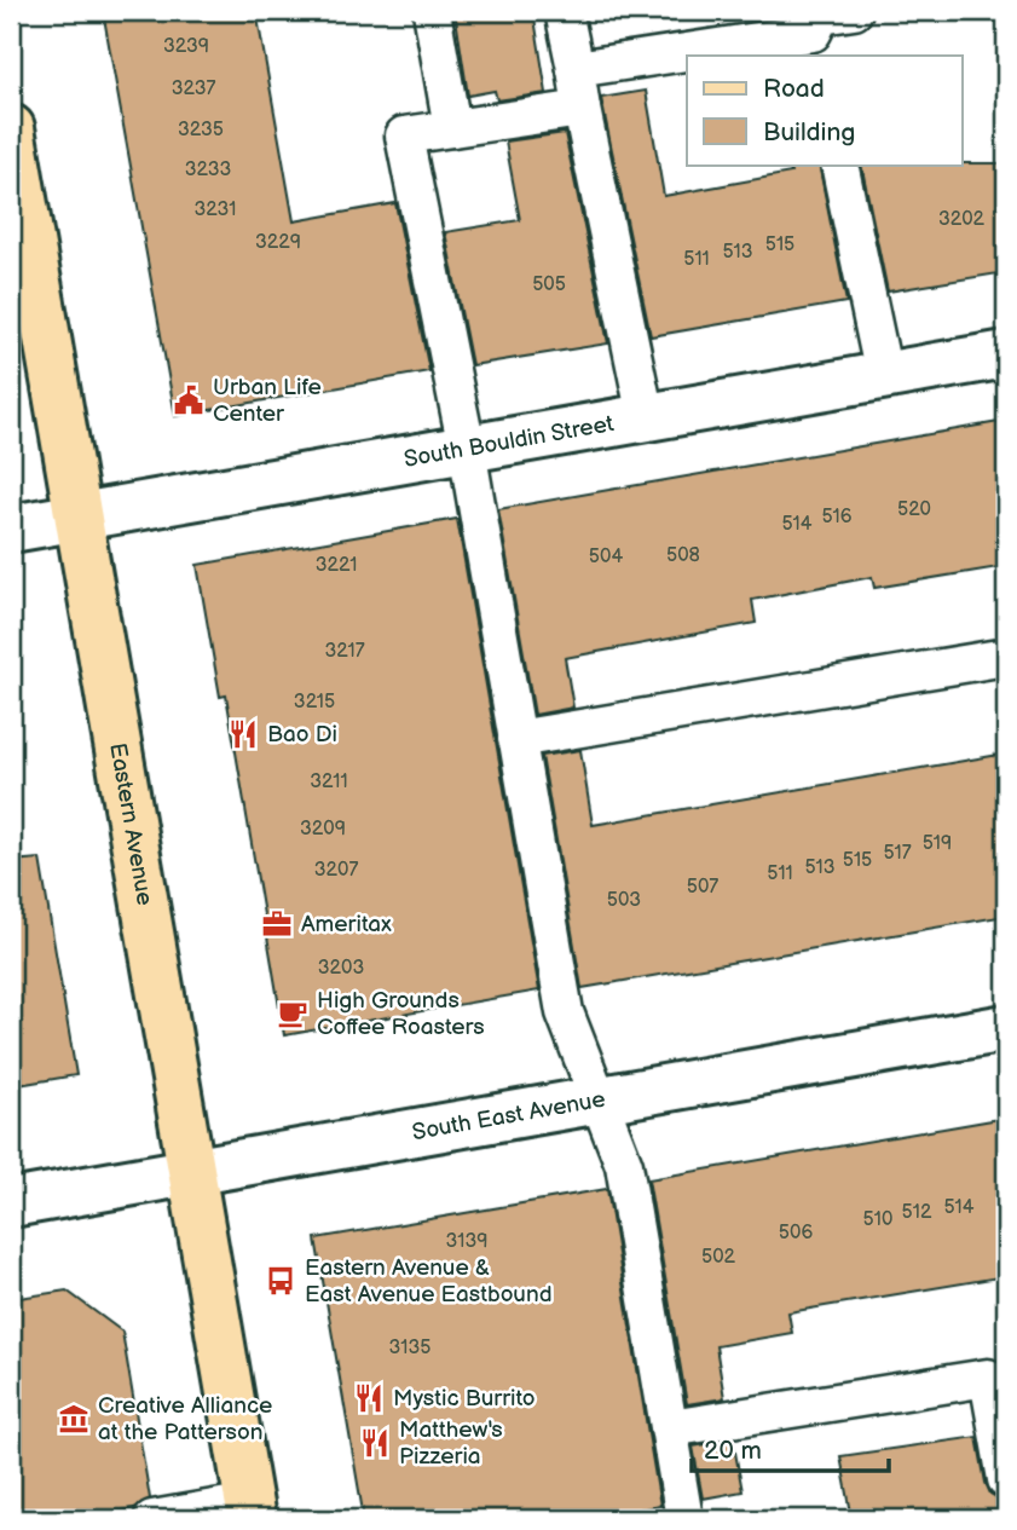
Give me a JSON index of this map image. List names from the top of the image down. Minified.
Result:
{"streets":{"main road":["Eastern Avenue"],"street":["South Bouldin Street","South East Avenue"]},"crossings":[["South Bouldin Street","Eastern Avenue"],["Eastern Avenue","South East Avenue"]],"places":{"public building":["Urban Life Center"],"restaurant":["Bao Di","Mystic Burrito","Matthew's Pizzeria"],"office":["Ameritax"],"cafe":["High Grounds Coffee Roasters"],"bus stop":["Eastern Avenue & East Avenue Eastbound"],"museum":["Creative Alliance at the Patterson"]},"house_numbers":["3239","3237","3235","3233","3231","3202","3229","515","513","511","505","520","516","514","508","504","3221","3217","3215","3211","3209","519","517","515","513","3207","511","507","503","3203","514","512","510","506","3139","502","3135"],"legend":["Road","Building"],"scale_bar":"20 m"}
